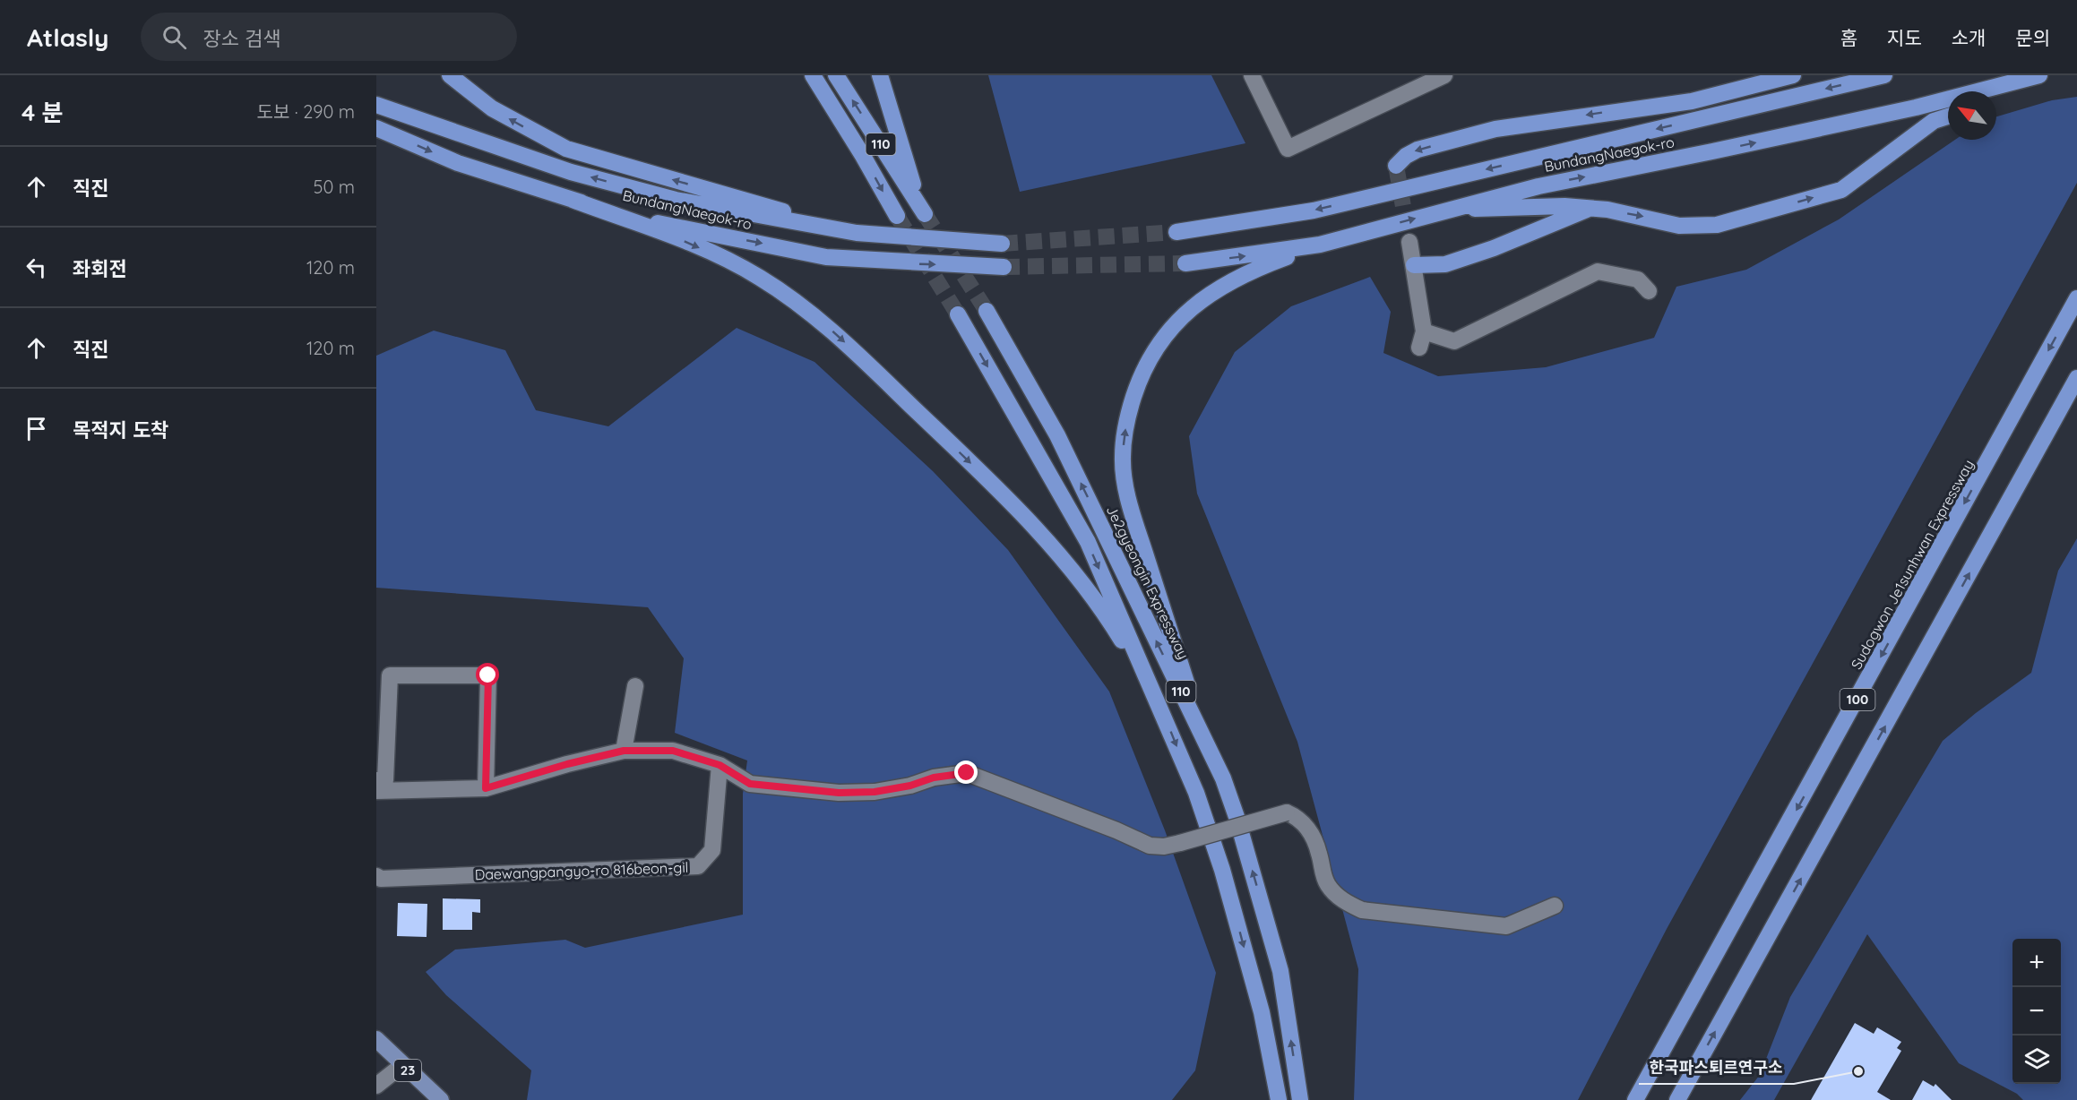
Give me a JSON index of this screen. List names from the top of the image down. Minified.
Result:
{"streets":{"highway":["110","BundangNaegok-ro","Sudogwon Je1sunhwan Expressway","Je2gyeongin Expressway","100"],"main road":["23"],"street":["Daewangpangyo-ro 816beon-gil"]},"places":["한국파스퇴르연구소"],"north":"top left","page":{"header":"Atlasly","search":"장소 검색","nav":["홈","지도","소개","문의"],"heading":["4 분","도보 · 290 m"],"list":[["직진","50 m"],["좌회전","120 m"],["직진","120 m"],"목적지 도착"],"map_buttons":["+","−"]}}
